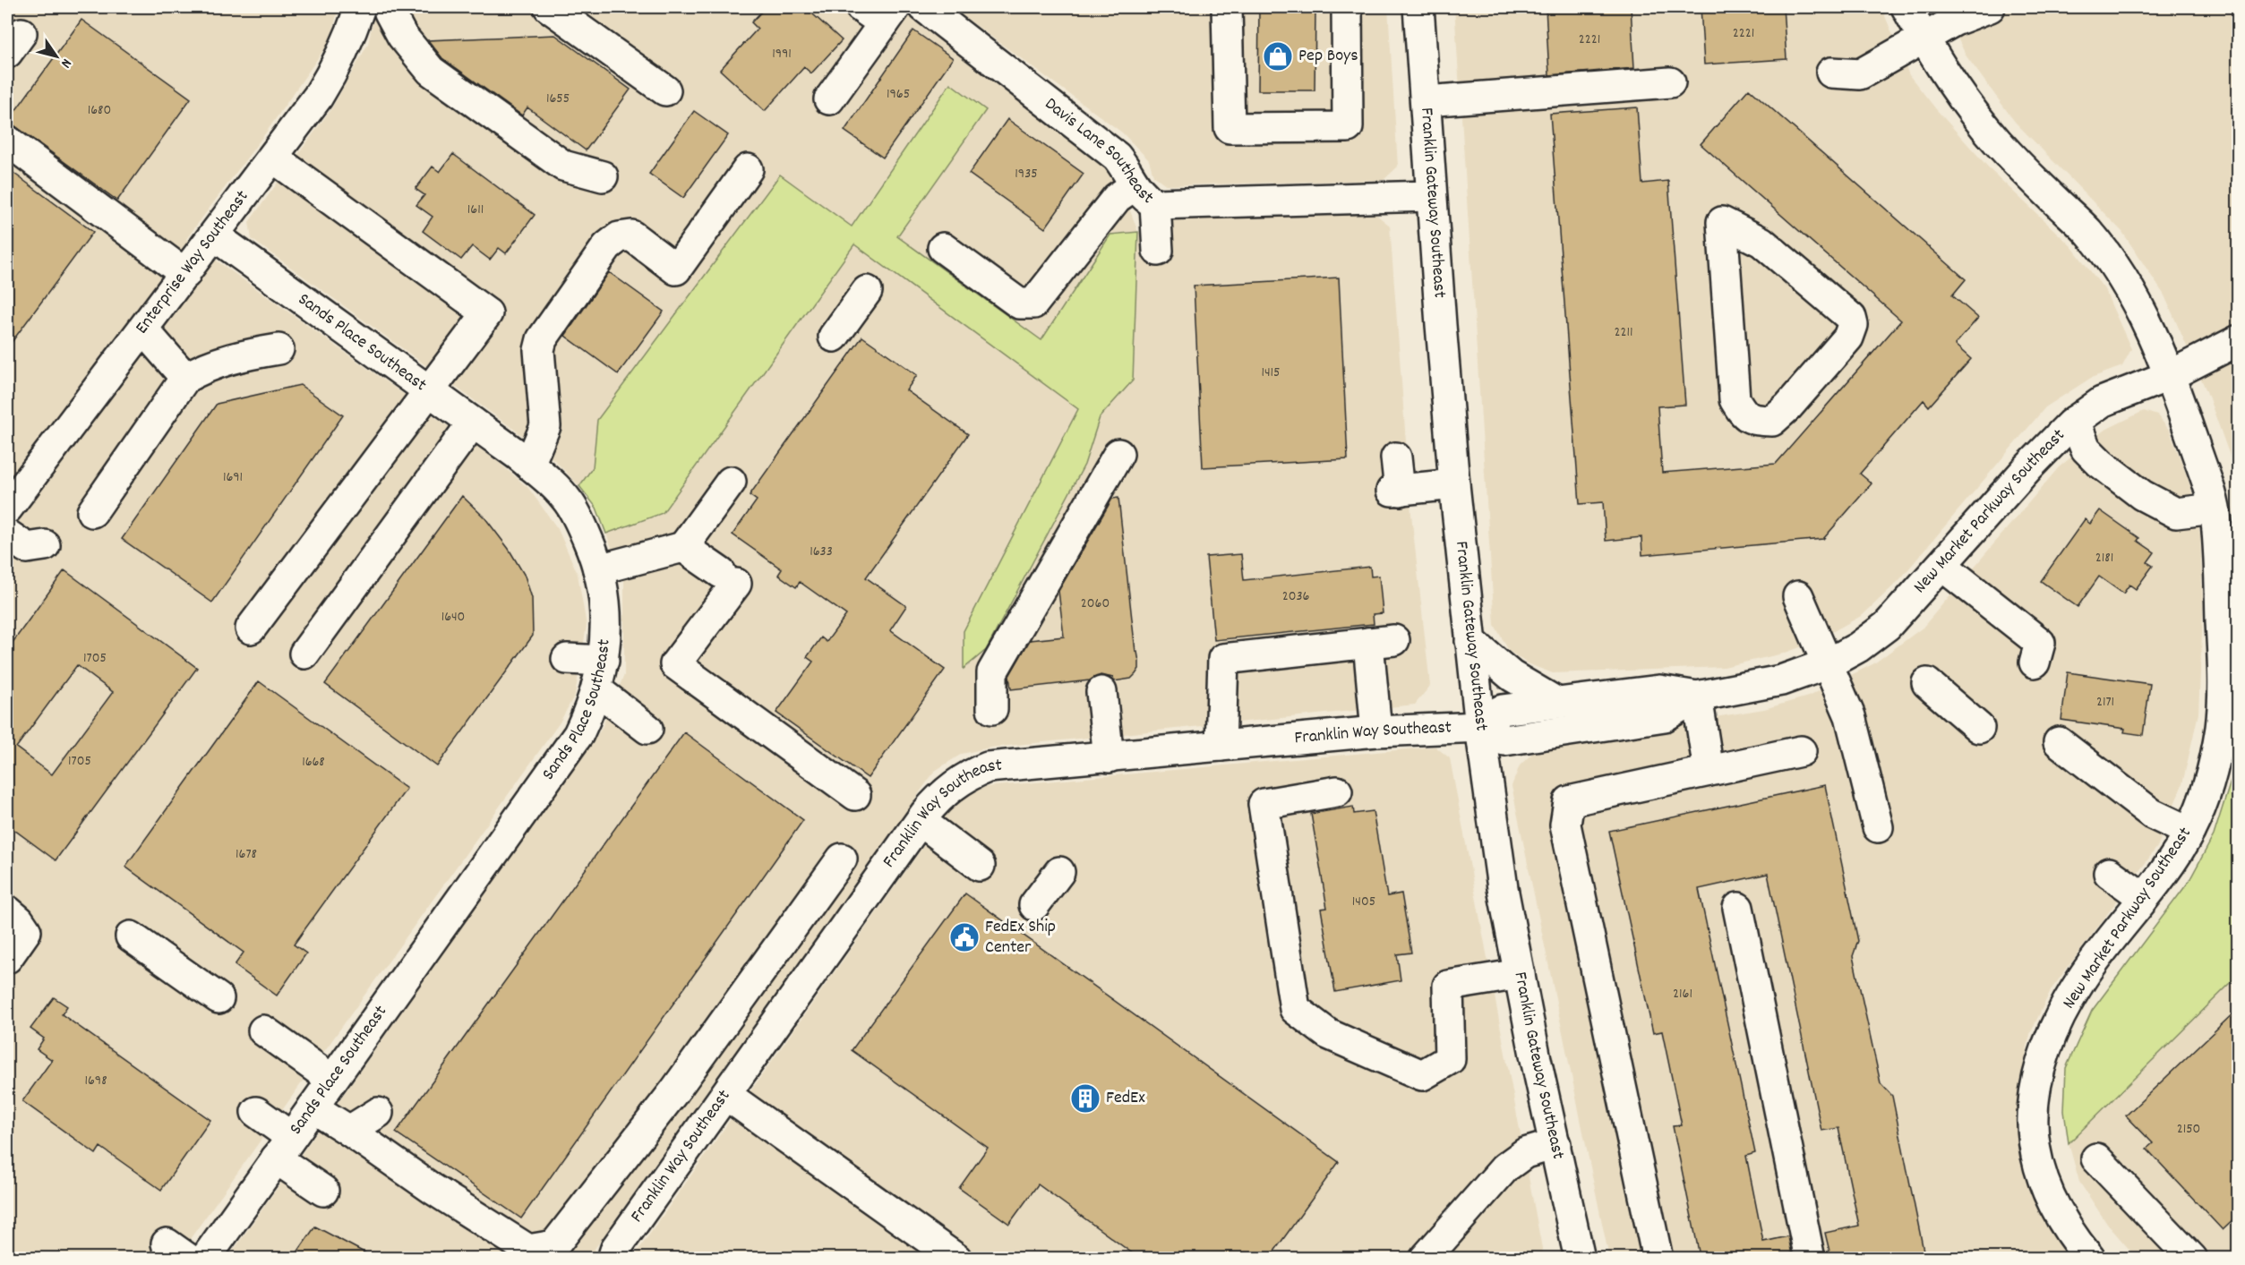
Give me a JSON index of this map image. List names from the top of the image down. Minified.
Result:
{"streets":{"street":["Davis Lane Southeast","Franklin Gateway Southeast","Enterprise Way Southeast","Sands Place Southeast","New Market Parkway Southeast","Franklin Way Southeast"]},"crossings":[["Davis Lane Southeast","Franklin Gateway Southeast"],["Franklin Gateway Southeast","New Market Parkway Southeast"],["Franklin Gateway Southeast","Franklin Way Southeast"],["Enterprise Way Southeast","Sands Place Southeast"],["New Market Parkway Southeast","Franklin Way Southeast"]],"places":{"shop":["Pep Boys"],"public building":["FedEx Ship Center"],"building":["FedEx"]},"house_numbers":["2221","2221","1991","1965","1655","1680","1935","1611","2211","1415","1691","1633","2181","2036","2060","1640","1705","2171","1705","1668","1678","1405","2161","1698","2150"],"north":"bottom right"}
